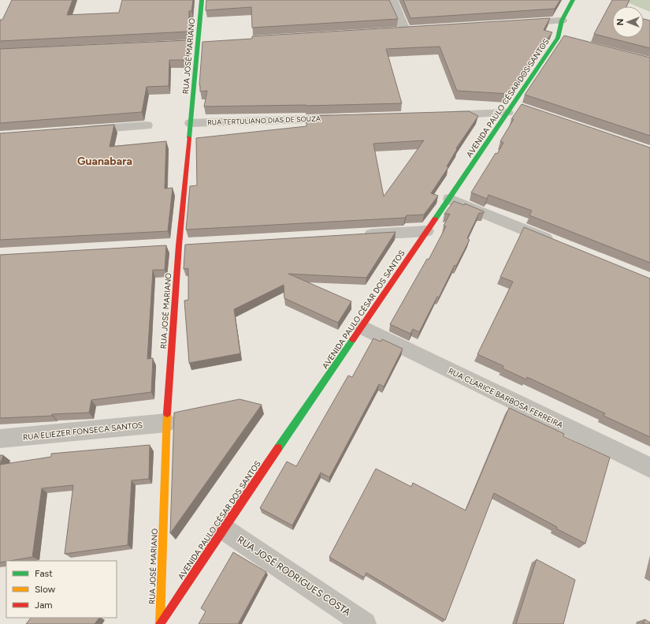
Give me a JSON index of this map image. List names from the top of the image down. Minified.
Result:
{"streets":{"street":["RUA JOSÉ MARIANO","AVENIDA PAULO CÉSAR DOS SANTOS","RUA TERTULIANO DIAS DE SOUZA","RUA CLARICE BARBOSA FERREIRA","RUA ELIEZER FONSECA SANTOS","RUA JOSÉ RODRIGUES COSTA"]},"crossings":[["RUA JOSÉ MARIANO","AVENIDA PAULO CÉSAR DOS SANTOS"],["RUA JOSÉ MARIANO","RUA TERTULIANO DIAS DE SOUZA"],["RUA JOSÉ MARIANO","RUA ELIEZER FONSECA SANTOS"],["AVENIDA PAULO CÉSAR DOS SANTOS","RUA CLARICE BARBOSA FERREIRA"],["AVENIDA PAULO CÉSAR DOS SANTOS","RUA JOSÉ RODRIGUES COSTA"]],"districts":["Guanabara"],"legend":["Fast","Slow","Jam"],"north":"left"}
